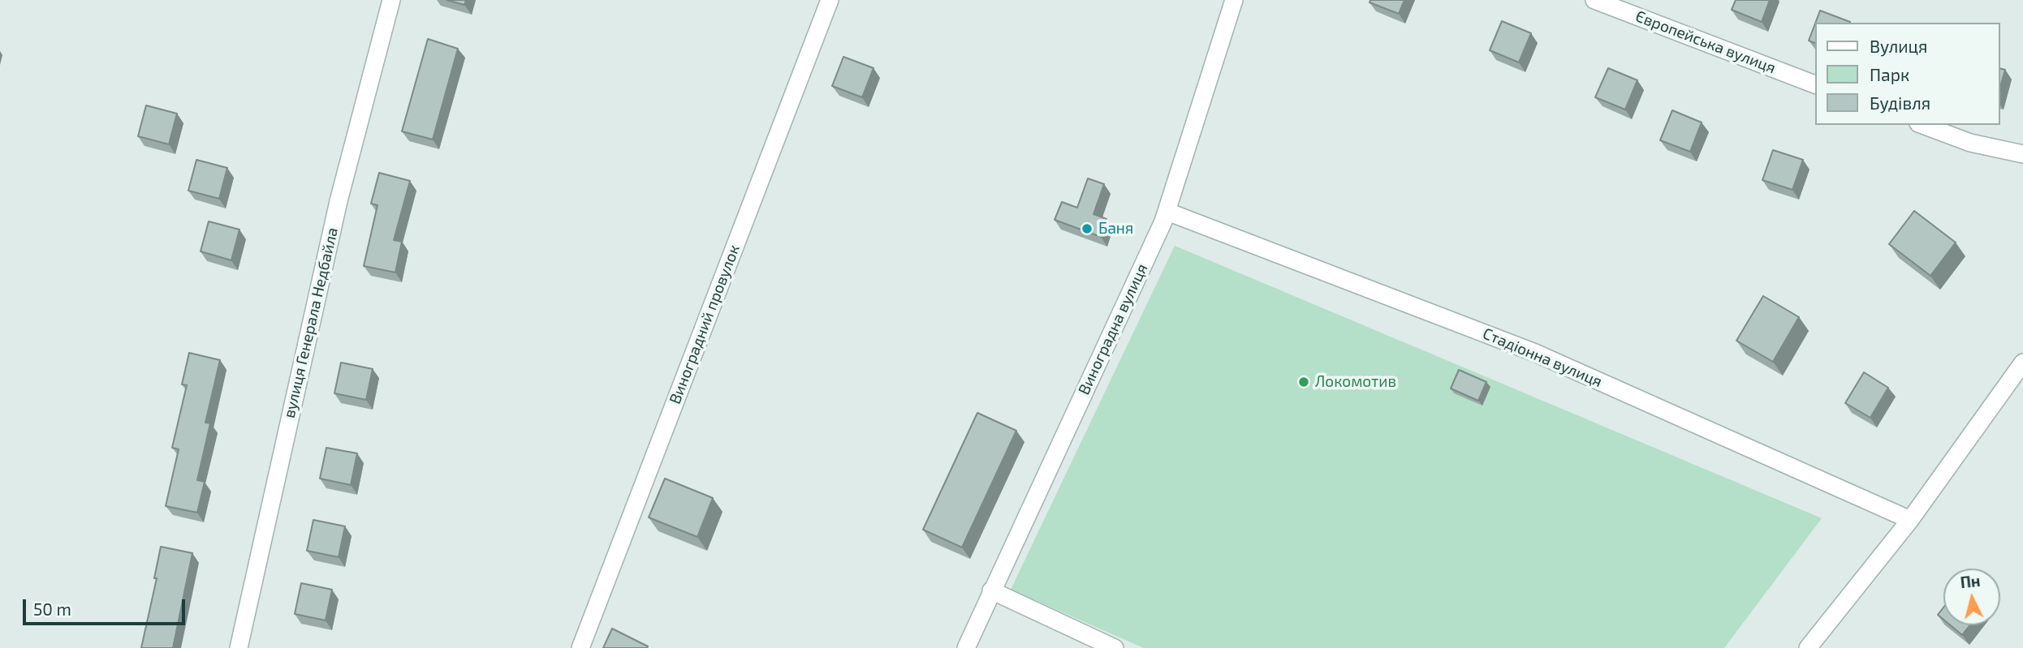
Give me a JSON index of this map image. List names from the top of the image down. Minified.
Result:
{"streets":{"street":["Європейська вулиця","вулиця Генерала Недбайла","Виноградний провулок","Виноградна вулиця","Стадіонна вулиця"]},"crossings":[["Виноградна вулиця","Стадіонна вулиця"]],"places":["Баня","Локомотив"],"legend":["Вулиця","Парк","Будівля"],"scale_bar":"50 m","north":"top"}
